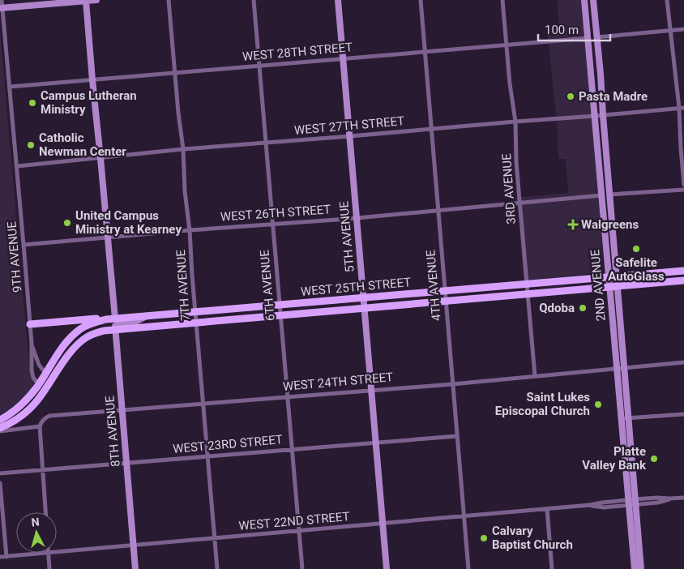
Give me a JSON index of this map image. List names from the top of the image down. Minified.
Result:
{"streets":{"main road":["WEST 25TH STREET","WEST 24TH STREET"],"street":["WEST 28TH STREET","WEST 27TH STREET","3RD AVENUE","WEST 26TH STREET","5TH AVENUE","9TH AVENUE","7TH AVENUE","6TH AVENUE","4TH AVENUE","2ND AVENUE","8TH AVENUE","WEST 23RD STREET","WEST 22ND STREET"]},"crossings":[["WEST 28TH STREET","3RD AVENUE"],["WEST 28TH STREET","5TH AVENUE"],["WEST 28TH STREET","9TH AVENUE"],["WEST 28TH STREET","7TH AVENUE"],["WEST 28TH STREET","6TH AVENUE"],["WEST 28TH STREET","4TH AVENUE"],["WEST 28TH STREET","2ND AVENUE"],["WEST 27TH STREET","3RD AVENUE"],["WEST 27TH STREET","5TH AVENUE"],["WEST 27TH STREET","9TH AVENUE"],["WEST 27TH STREET","7TH AVENUE"],["WEST 27TH STREET","6TH AVENUE"],["WEST 27TH STREET","4TH AVENUE"],["WEST 27TH STREET","2ND AVENUE"],["3RD AVENUE","WEST 26TH STREET"],["3RD AVENUE","WEST 25TH STREET"],["3RD AVENUE","WEST 24TH STREET"],["WEST 26TH STREET","5TH AVENUE"],["WEST 26TH STREET","9TH AVENUE"],["WEST 26TH STREET","7TH AVENUE"],["WEST 26TH STREET","6TH AVENUE"],["WEST 26TH STREET","4TH AVENUE"],["WEST 26TH STREET","2ND AVENUE"],["5TH AVENUE","WEST 25TH STREET"],["5TH AVENUE","WEST 24TH STREET"],["5TH AVENUE","WEST 23RD STREET"],["5TH AVENUE","WEST 22ND STREET"],["9TH AVENUE","WEST 25TH STREET"],["7TH AVENUE","WEST 25TH STREET"],["7TH AVENUE","WEST 24TH STREET"],["7TH AVENUE","WEST 23RD STREET"],["7TH AVENUE","WEST 22ND STREET"],["6TH AVENUE","WEST 25TH STREET"],["6TH AVENUE","WEST 24TH STREET"],["6TH AVENUE","WEST 23RD STREET"],["6TH AVENUE","WEST 22ND STREET"],["4TH AVENUE","WEST 25TH STREET"],["4TH AVENUE","WEST 24TH STREET"],["4TH AVENUE","WEST 23RD STREET"],["4TH AVENUE","WEST 22ND STREET"],["2ND AVENUE","WEST 25TH STREET"],["2ND AVENUE","WEST 24TH STREET"],["2ND AVENUE","WEST 22ND STREET"],["WEST 25TH STREET","WEST 24TH STREET"],["WEST 25TH STREET","8TH AVENUE"],["WEST 24TH STREET","8TH AVENUE"],["8TH AVENUE","WEST 23RD STREET"],["8TH AVENUE","WEST 22ND STREET"]],"places":{"other":["Pasta Madre","Campus Lutheran Ministry","Catholic Newman Center","United Campus Ministry at Kearney","Safelite AutoGlass","Qdoba","Saint Lukes Episcopal Church","Platte Valley Bank","Calvary Baptist Church"],"health":["Walgreens"]},"scale_bar":"100 m","north":"top"}
